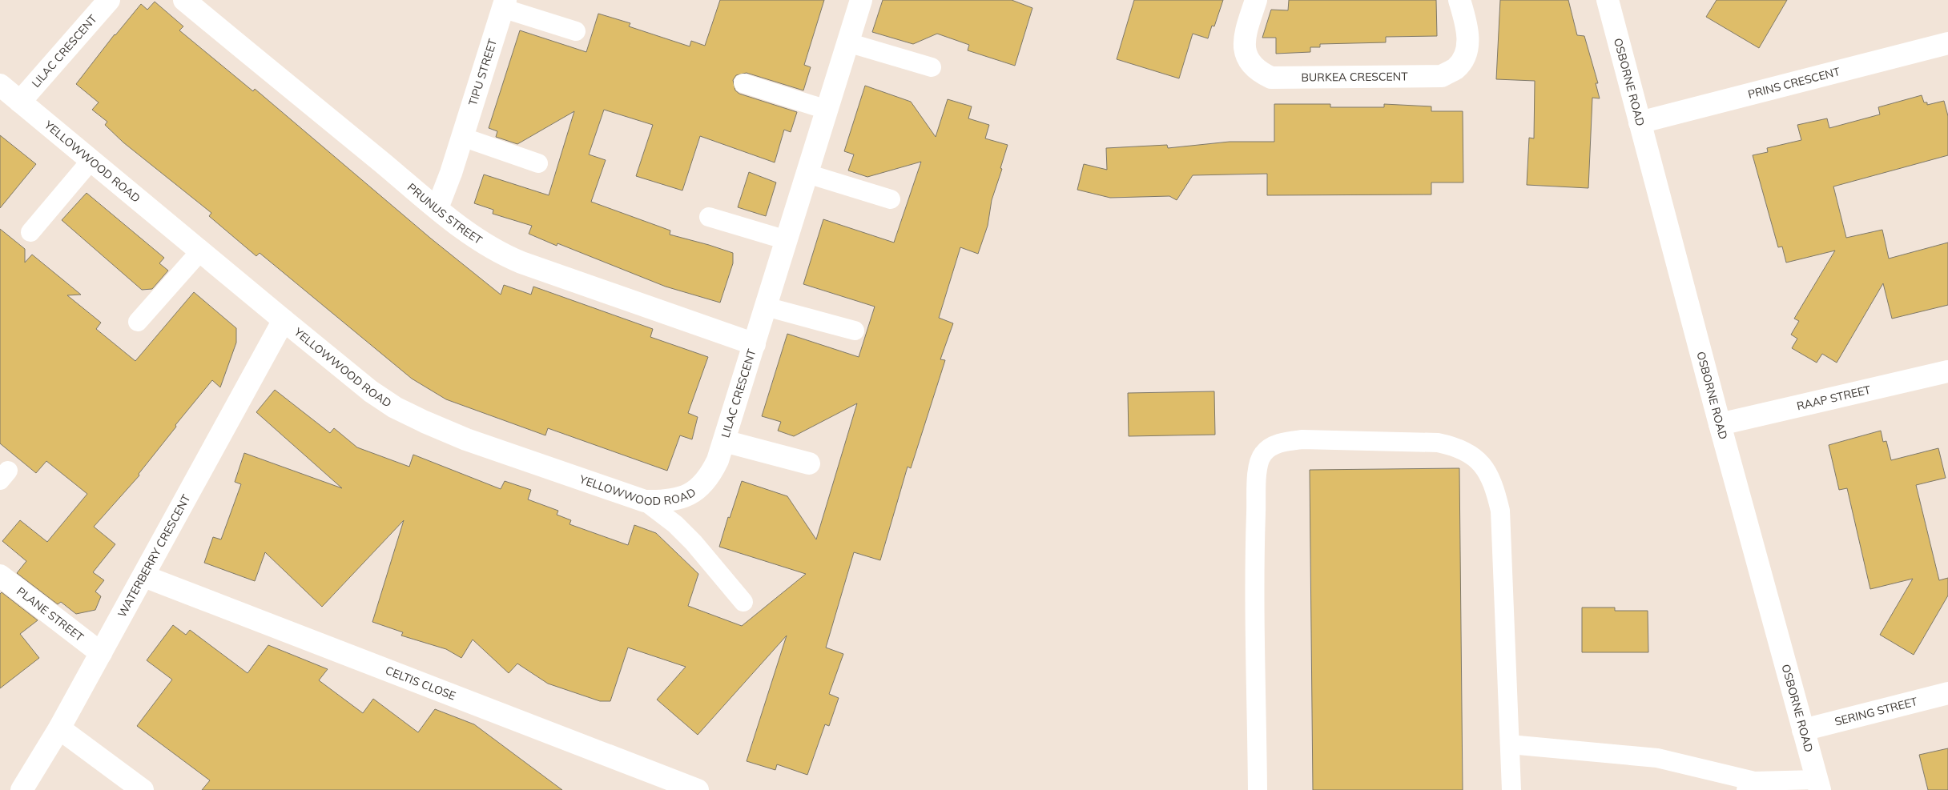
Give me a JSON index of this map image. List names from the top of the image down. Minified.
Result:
{"streets":{"street":["LILAC CRESCENT","TIPU STREET","BURKEA CRESCENT","OSBORNE ROAD","PRINS CRESCENT","YELLOWWOOD ROAD","PRUNUS STREET","RAAP STREET","WATERBERRY CRESCENT","PLANE STREET","CELTIS CLOSE","SERING STREET"]},"crossings":[["LILAC CRESCENT","YELLOWWOOD ROAD"],["LILAC CRESCENT","PRUNUS STREET"],["TIPU STREET","PRUNUS STREET"],["OSBORNE ROAD","PRINS CRESCENT"],["OSBORNE ROAD","RAAP STREET"],["OSBORNE ROAD","SERING STREET"],["YELLOWWOOD ROAD","WATERBERRY CRESCENT"],["WATERBERRY CRESCENT","PLANE STREET"],["WATERBERRY CRESCENT","CELTIS CLOSE"]]}
